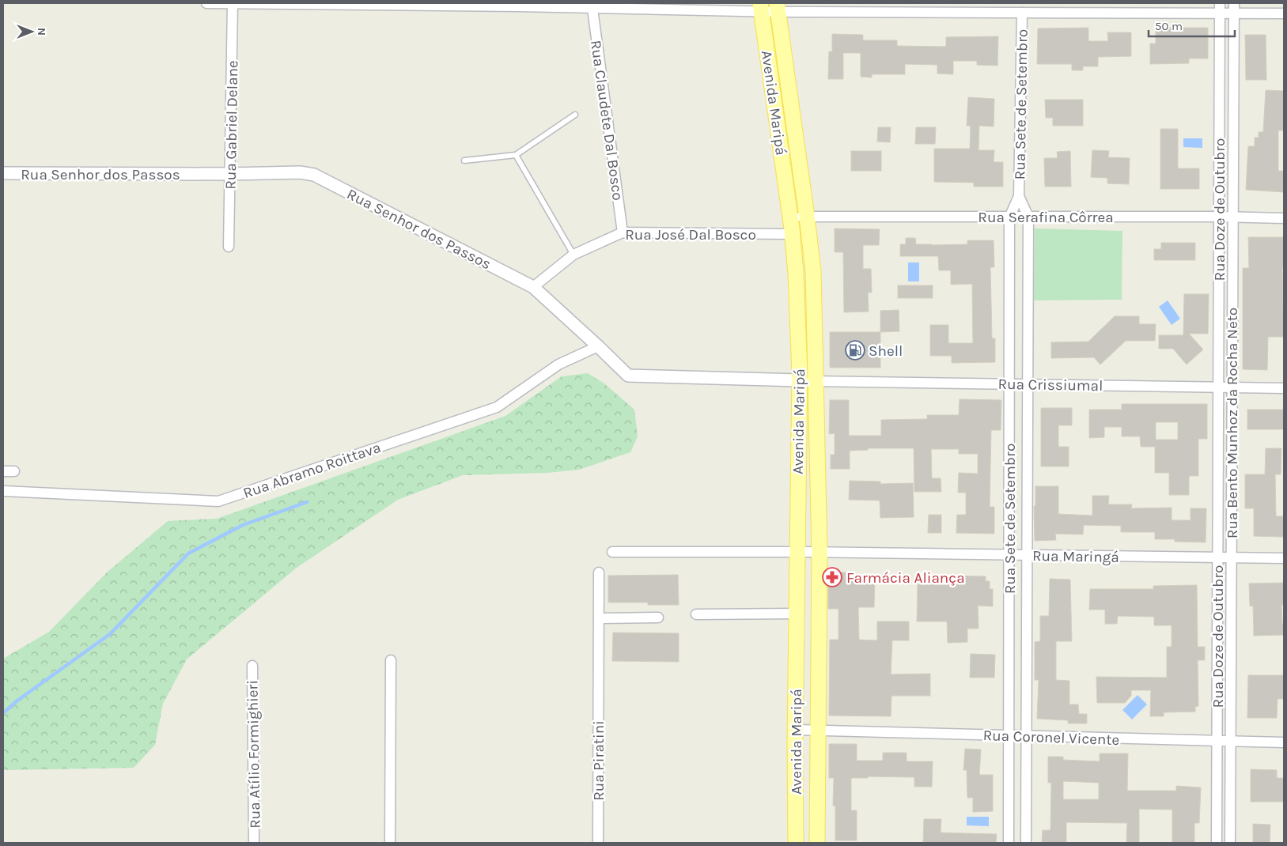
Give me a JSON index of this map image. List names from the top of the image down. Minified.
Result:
{"streets":{"main road":["Avenida Maripá"],"street":["Rua Sete de Setembro","Rua Claudete Dal Bosco","Rua Gabriel Delane","Rua Senhor dos Passos","Rua Doze de Outubro","Rua Serafina Côrrea","Rua José Dal Bosco","Rua Crissiumal","Rua Bento Munhoz da Rocha Neto","Rua Abramo Roittava","Rua Maringá","Rua Coronel Vicente","Rua Atílio Formighieri","Rua Piratini"]},"crossings":[["Avenida Maripá","Rua Senhor dos Passos"],["Avenida Maripá","Rua Serafina Côrrea"],["Avenida Maripá","Rua José Dal Bosco"],["Avenida Maripá","Rua Crissiumal"],["Avenida Maripá","Rua Maringá"],["Avenida Maripá","Rua Coronel Vicente"],["Rua Sete de Setembro","Rua Serafina Côrrea"],["Rua Sete de Setembro","Rua Crissiumal"],["Rua Sete de Setembro","Rua Maringá"],["Rua Sete de Setembro","Rua Coronel Vicente"],["Rua Claudete Dal Bosco","Rua José Dal Bosco"],["Rua Gabriel Delane","Rua Senhor dos Passos"],["Rua Senhor dos Passos","Rua José Dal Bosco"],["Rua Senhor dos Passos","Rua Crissiumal"],["Rua Senhor dos Passos","Rua Abramo Roittava"],["Rua Doze de Outubro","Rua Serafina Côrrea"],["Rua Doze de Outubro","Rua Crissiumal"],["Rua Doze de Outubro","Rua Maringá"],["Rua Doze de Outubro","Rua Coronel Vicente"],["Rua Serafina Côrrea","Rua Bento Munhoz da Rocha Neto"],["Rua Crissiumal","Rua Bento Munhoz da Rocha Neto"],["Rua Bento Munhoz da Rocha Neto","Rua Maringá"],["Rua Bento Munhoz da Rocha Neto","Rua Coronel Vicente"]],"places":{"fuel station":["Shell"],"pharmacy":["Farmácia Aliança"]},"scale_bar":"50 m","north":"right"}
